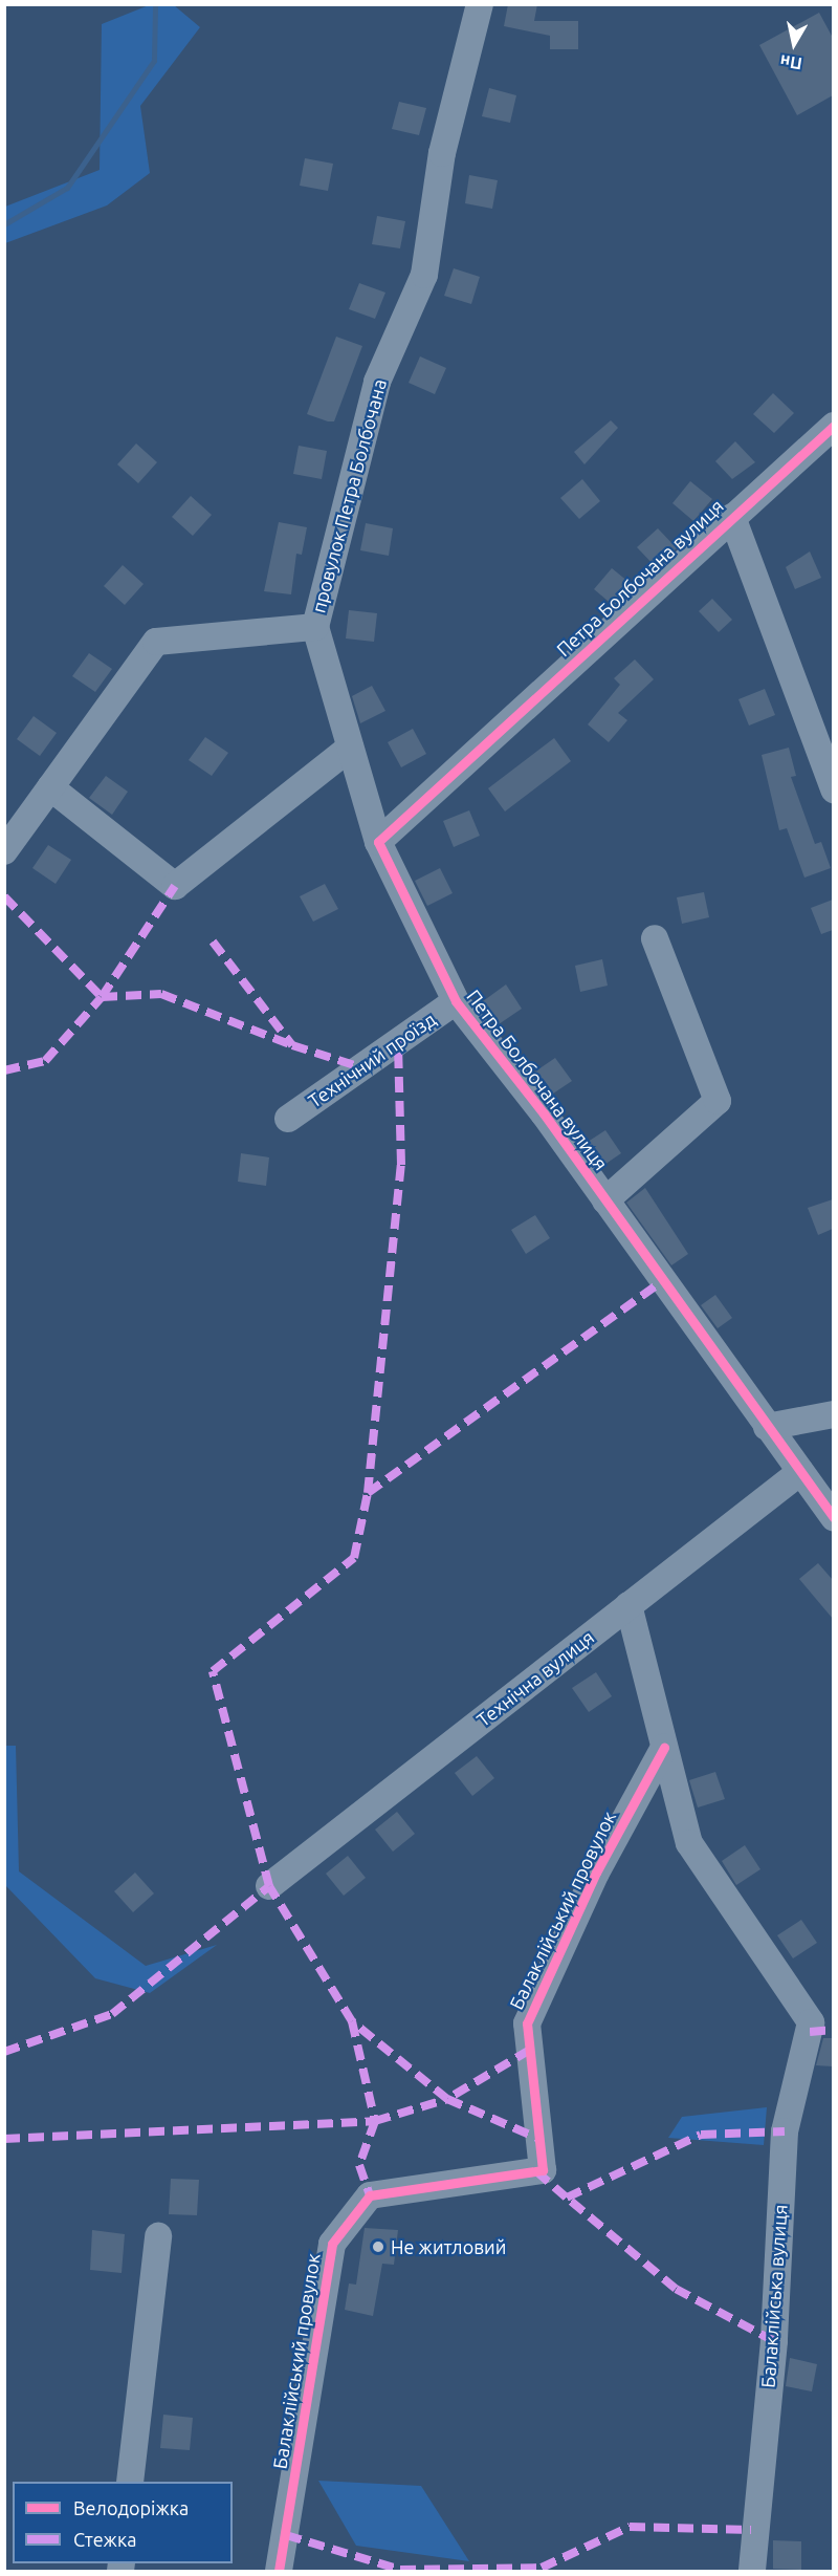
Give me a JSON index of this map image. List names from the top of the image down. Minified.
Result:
{"streets":{"street":["провулок Петра Болбочана","Петра Болбочана вулиця","Технічний проїзд","Технічна вулиця","Балаклійський провулок","Балаклійська вулиця"]},"crossings":[["провулок Петра Болбочана","Петра Болбочана вулиця"],["Петра Болбочана вулиця","Технічний проїзд"],["Петра Болбочана вулиця","Технічна вулиця"],["Балаклійський провулок","Балаклійська вулиця"]],"places":["Не житловий"],"legend":["Велодоріжка","Стежка"],"north":"bottom"}
